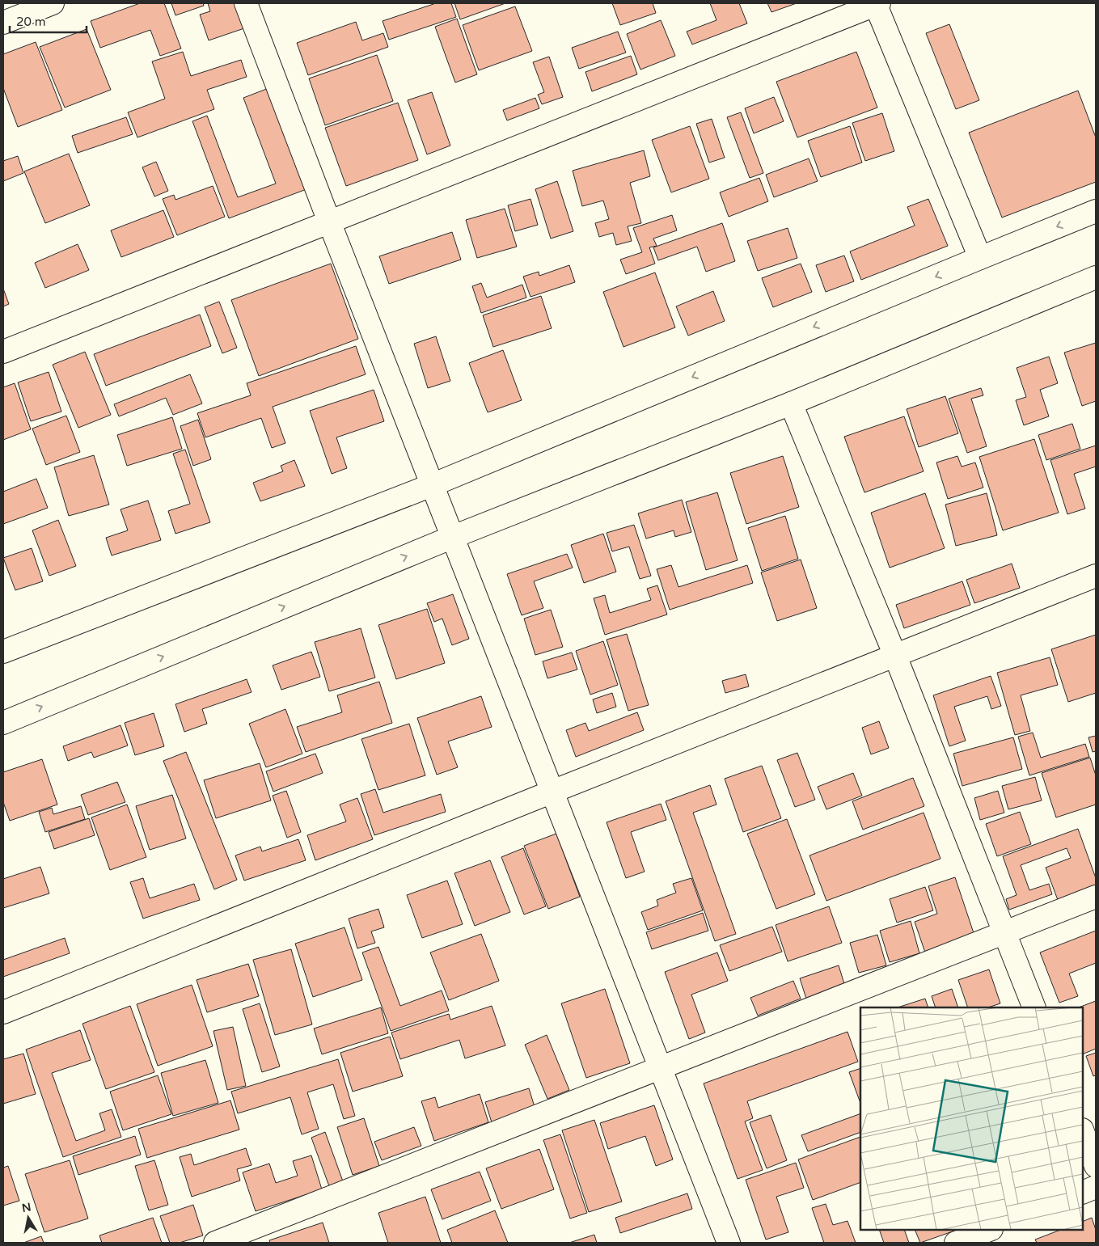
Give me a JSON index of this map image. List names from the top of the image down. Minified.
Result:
{"scale_bar":"20 m","north":"top"}
